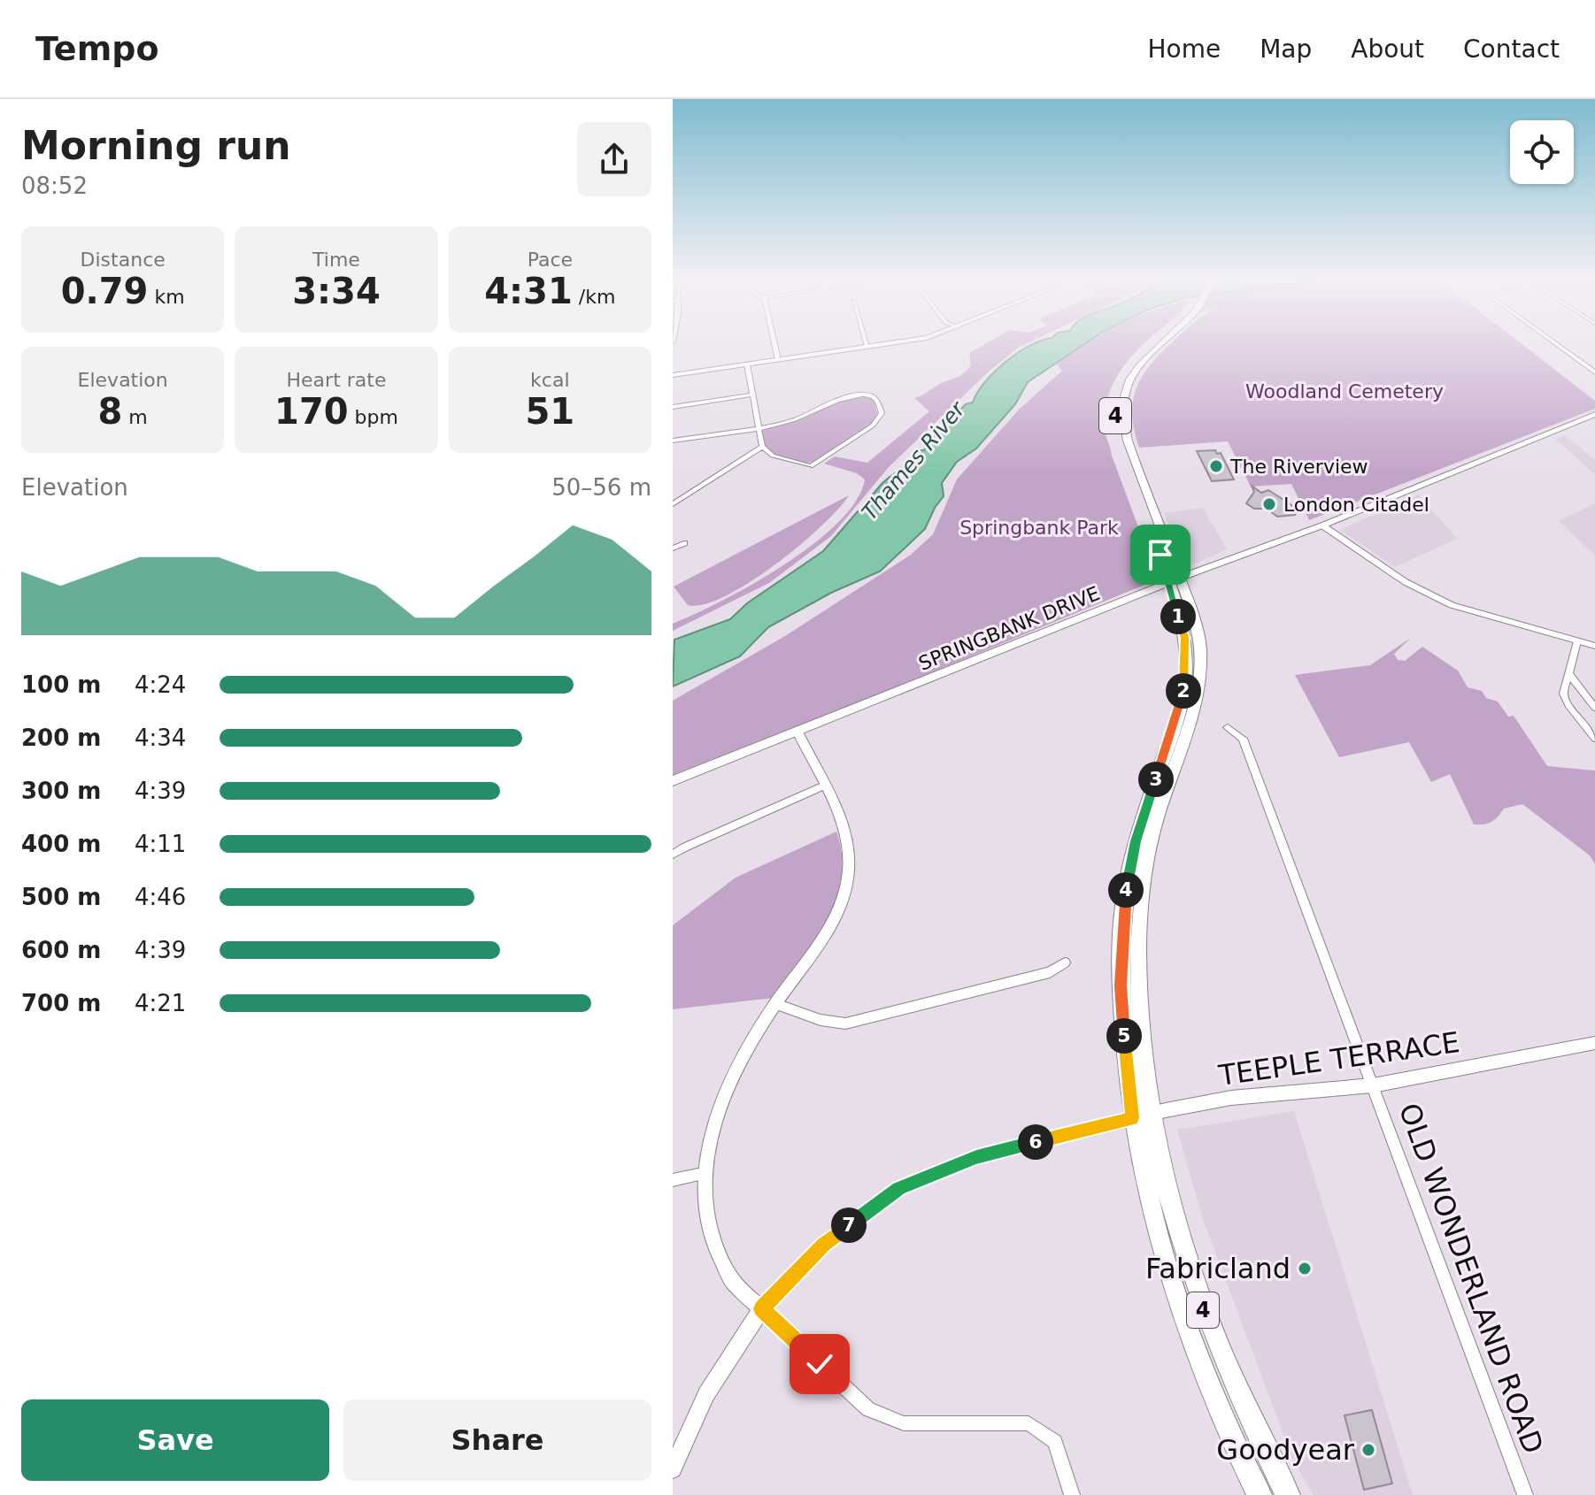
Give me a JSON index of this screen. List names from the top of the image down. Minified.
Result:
{"streets":{"main road":["4","SPRINGBANK DRIVE"],"street":["TEEPLE TERRACE","OLD WONDERLAND ROAD"]},"crossings":[["4","SPRINGBANK DRIVE"],["4","TEEPLE TERRACE"],["TEEPLE TERRACE","OLD WONDERLAND ROAD"]],"water":["Thames River"],"parks":["Woodland Cemetery","Springbank Park"],"places":["The Riverview","London Citadel","Fabricland","Goodyear"],"page":{"header":"Tempo","nav":["Home","Map","About","Contact"],"heading":["Morning run","08:52"],"stats":[["Distance","0.79 km"],["Time","3:34"],["Pace","4:31 /km"],["Elevation","8 m"],["Heart rate","170 bpm"],["kcal","51"]],"chart":["Elevation","50–56 m"],"pins":["1","2","3","4","5","6","7"],"list":[{"name":"100 m","note":"4:24"},{"name":"200 m","note":"4:34"},{"name":"300 m","note":"4:39"},{"name":"400 m","note":"4:11"},{"name":"500 m","note":"4:46"},{"name":"600 m","note":"4:39"},{"name":"700 m","note":"4:21"}],"buttons":["Save","Share"]}}
